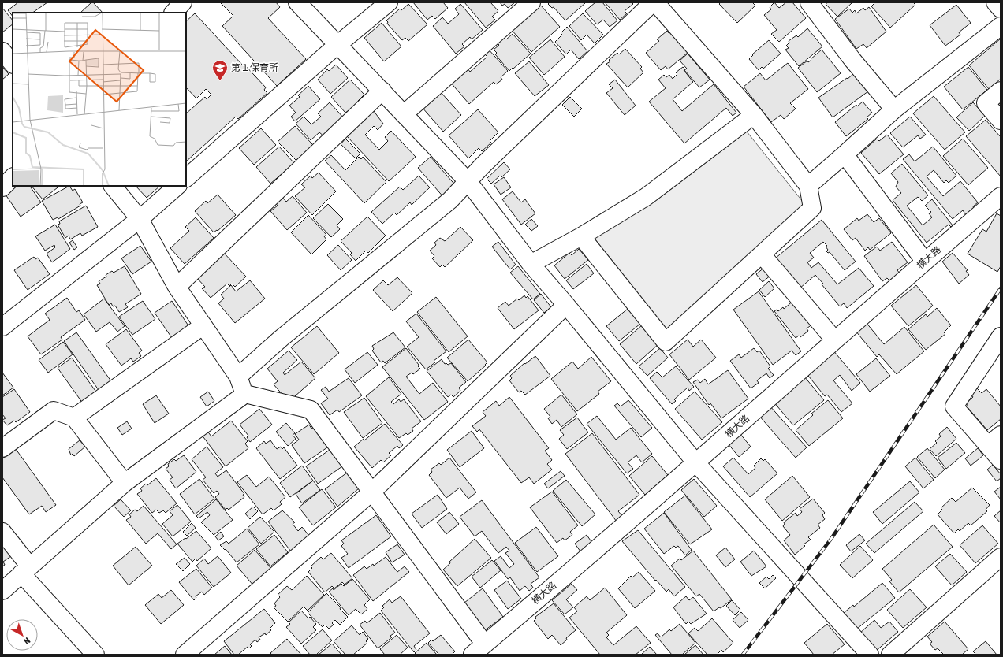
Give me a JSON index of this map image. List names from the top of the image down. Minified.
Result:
{"streets":{"street":["横大路"]},"places":{"school or university":["第１保育所"]},"north":"bottom right"}
